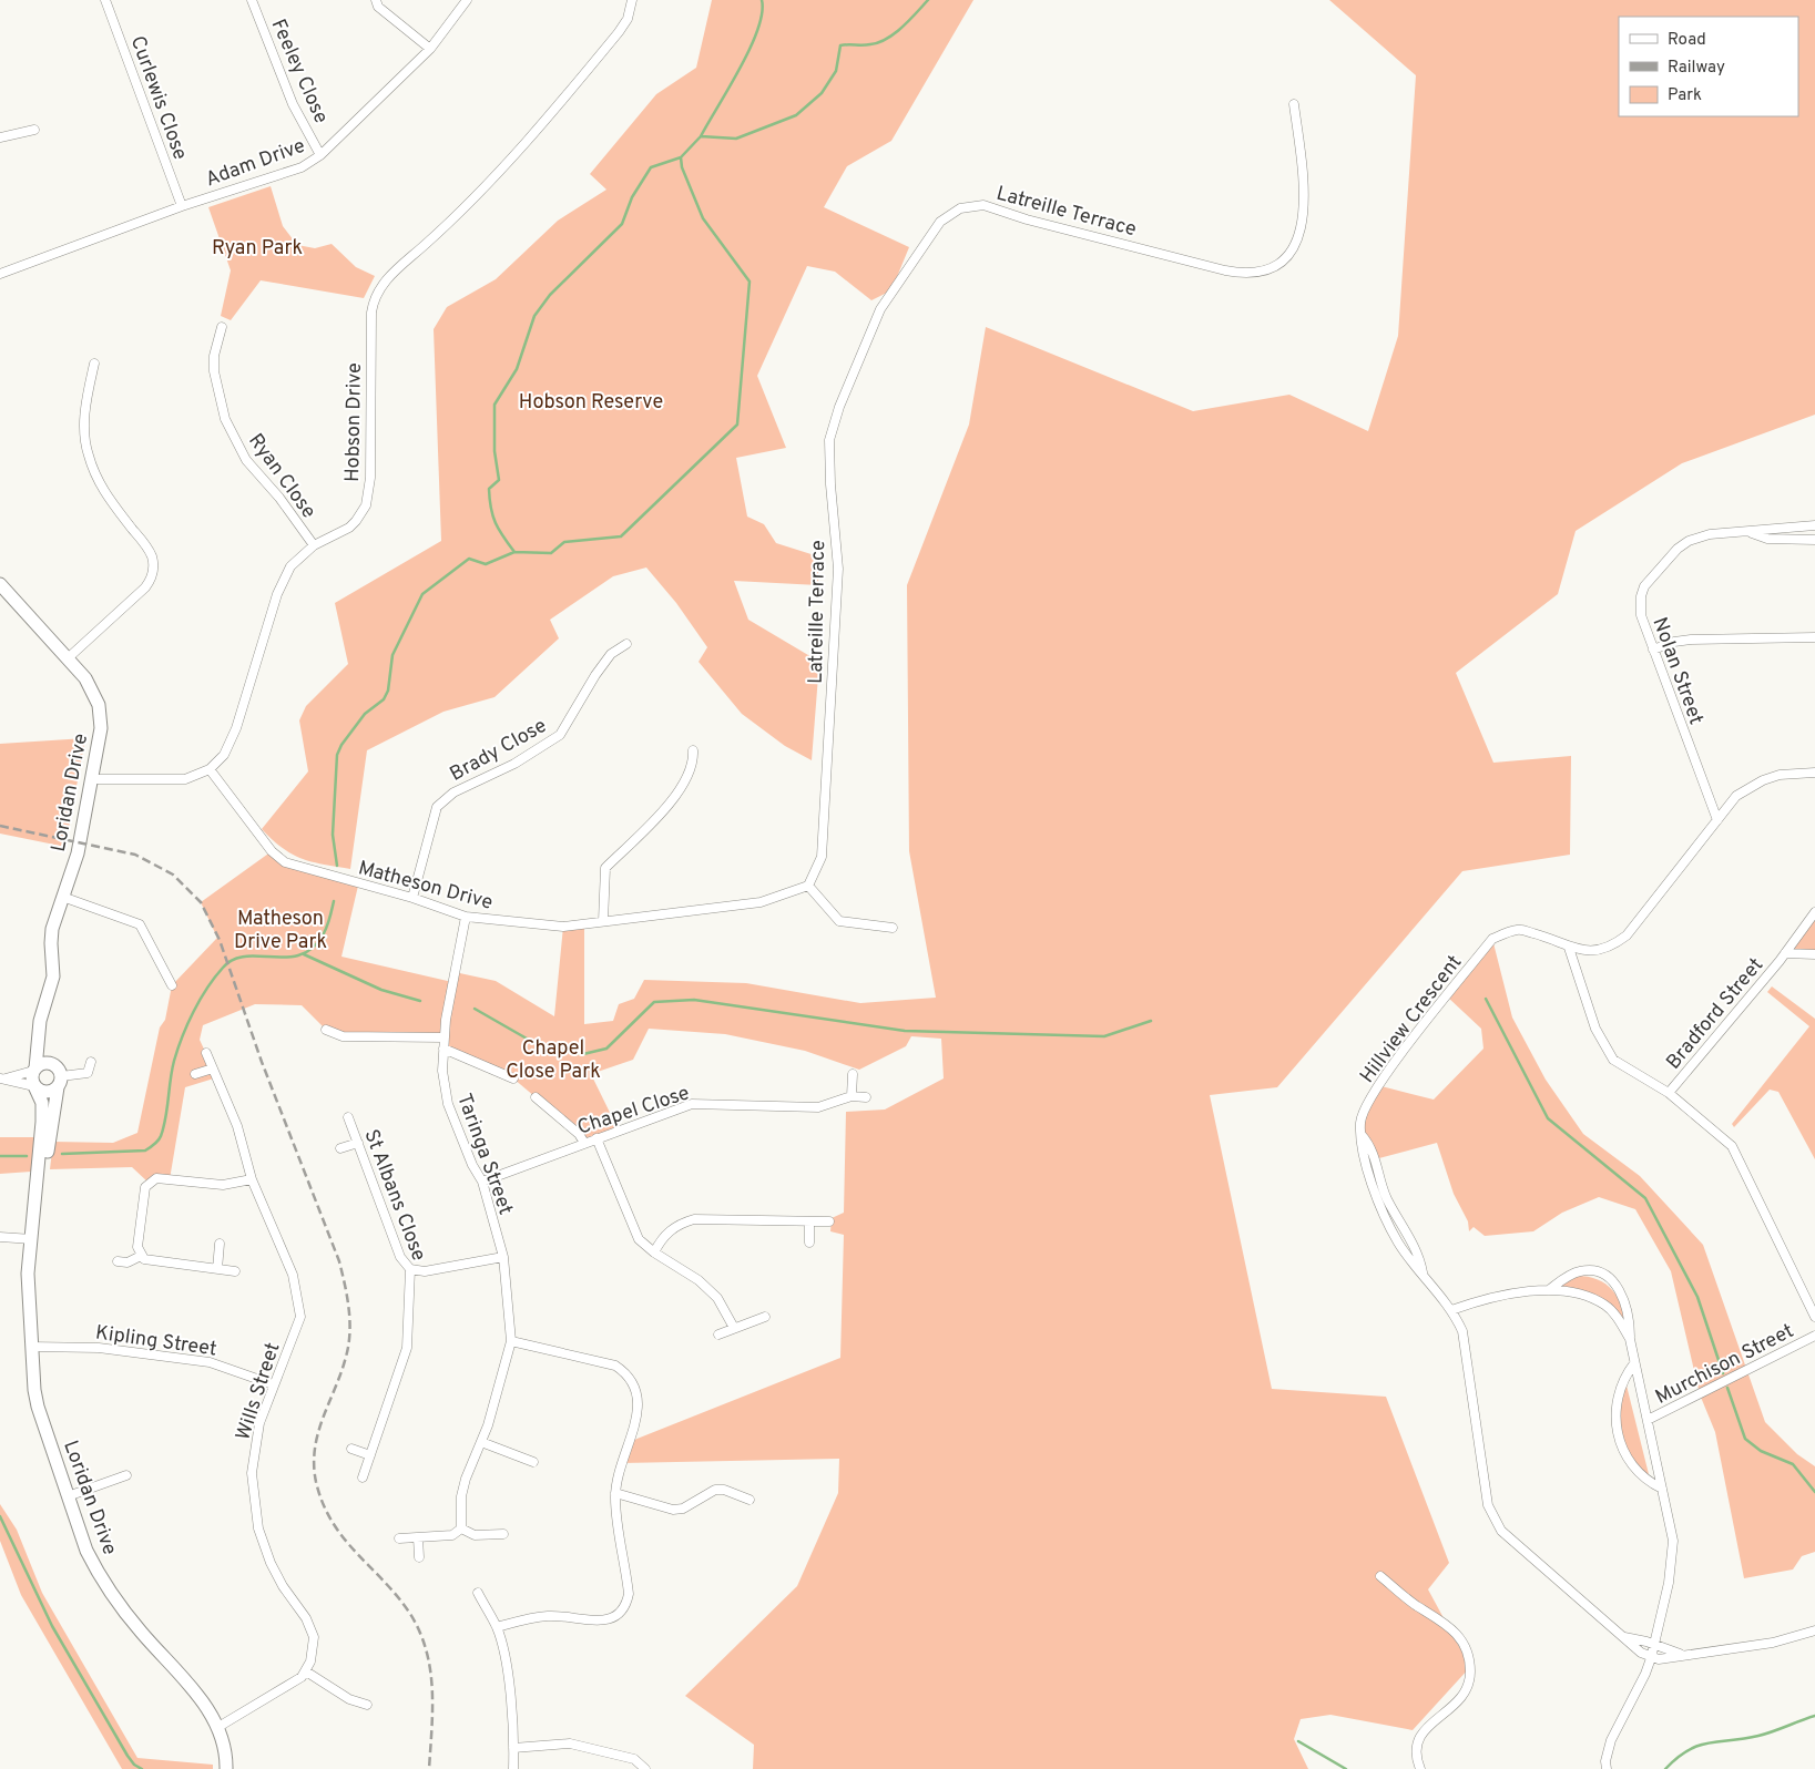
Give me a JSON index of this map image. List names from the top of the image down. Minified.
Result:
{"streets":{"street":["Feeley Close","Curlewis Close","Adam Drive","Latreille Terrace","Hobson Drive","Ryan Close","Nolan Street","Brady Close","Loridan Drive","Matheson Drive","Bradford Street","Hillview Crescent","Chapel Close","Taringa Street","St Albans Close","Kipling Street","Murchison Street","Wills Street"]},"crossings":[["Feeley Close","Adam Drive"],["Curlewis Close","Adam Drive"],["Latreille Terrace","Matheson Drive"],["Hobson Drive","Ryan Close"],["Hobson Drive","Loridan Drive"],["Hobson Drive","Matheson Drive"],["Nolan Street","Hillview Crescent"],["Brady Close","Matheson Drive"],["Loridan Drive","Kipling Street"],["Matheson Drive","Taringa Street"],["Chapel Close","Taringa Street"],["Kipling Street","Wills Street"]],"parks":["Ryan Park","Hobson Reserve","Matheson Drive Park","Chapel Close Park"],"legend":["Road","Railway","Park"]}
